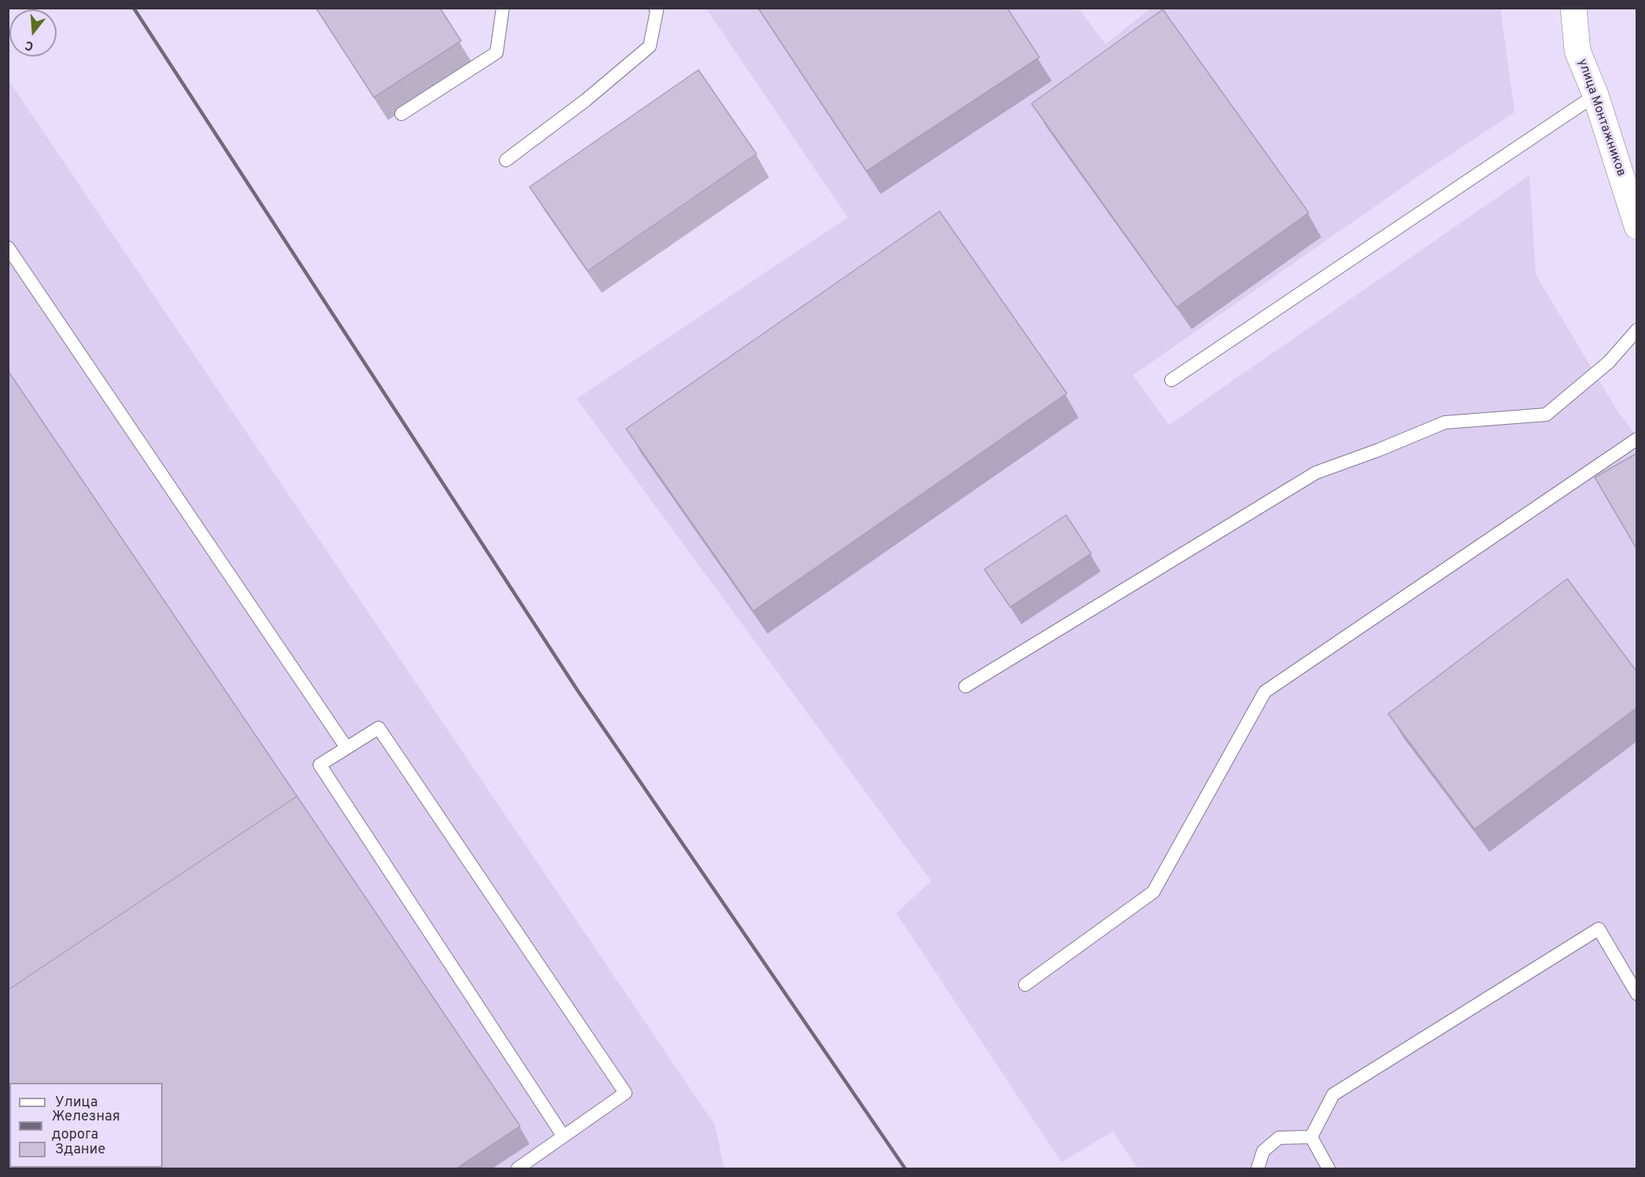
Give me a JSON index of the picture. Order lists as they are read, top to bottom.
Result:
{
  "streets": {
    "street": ["улица Монтажников"]
  },
  "legend": ["Улица", "Железная дорога", "Здание"],
  "north": "bottom"
}
